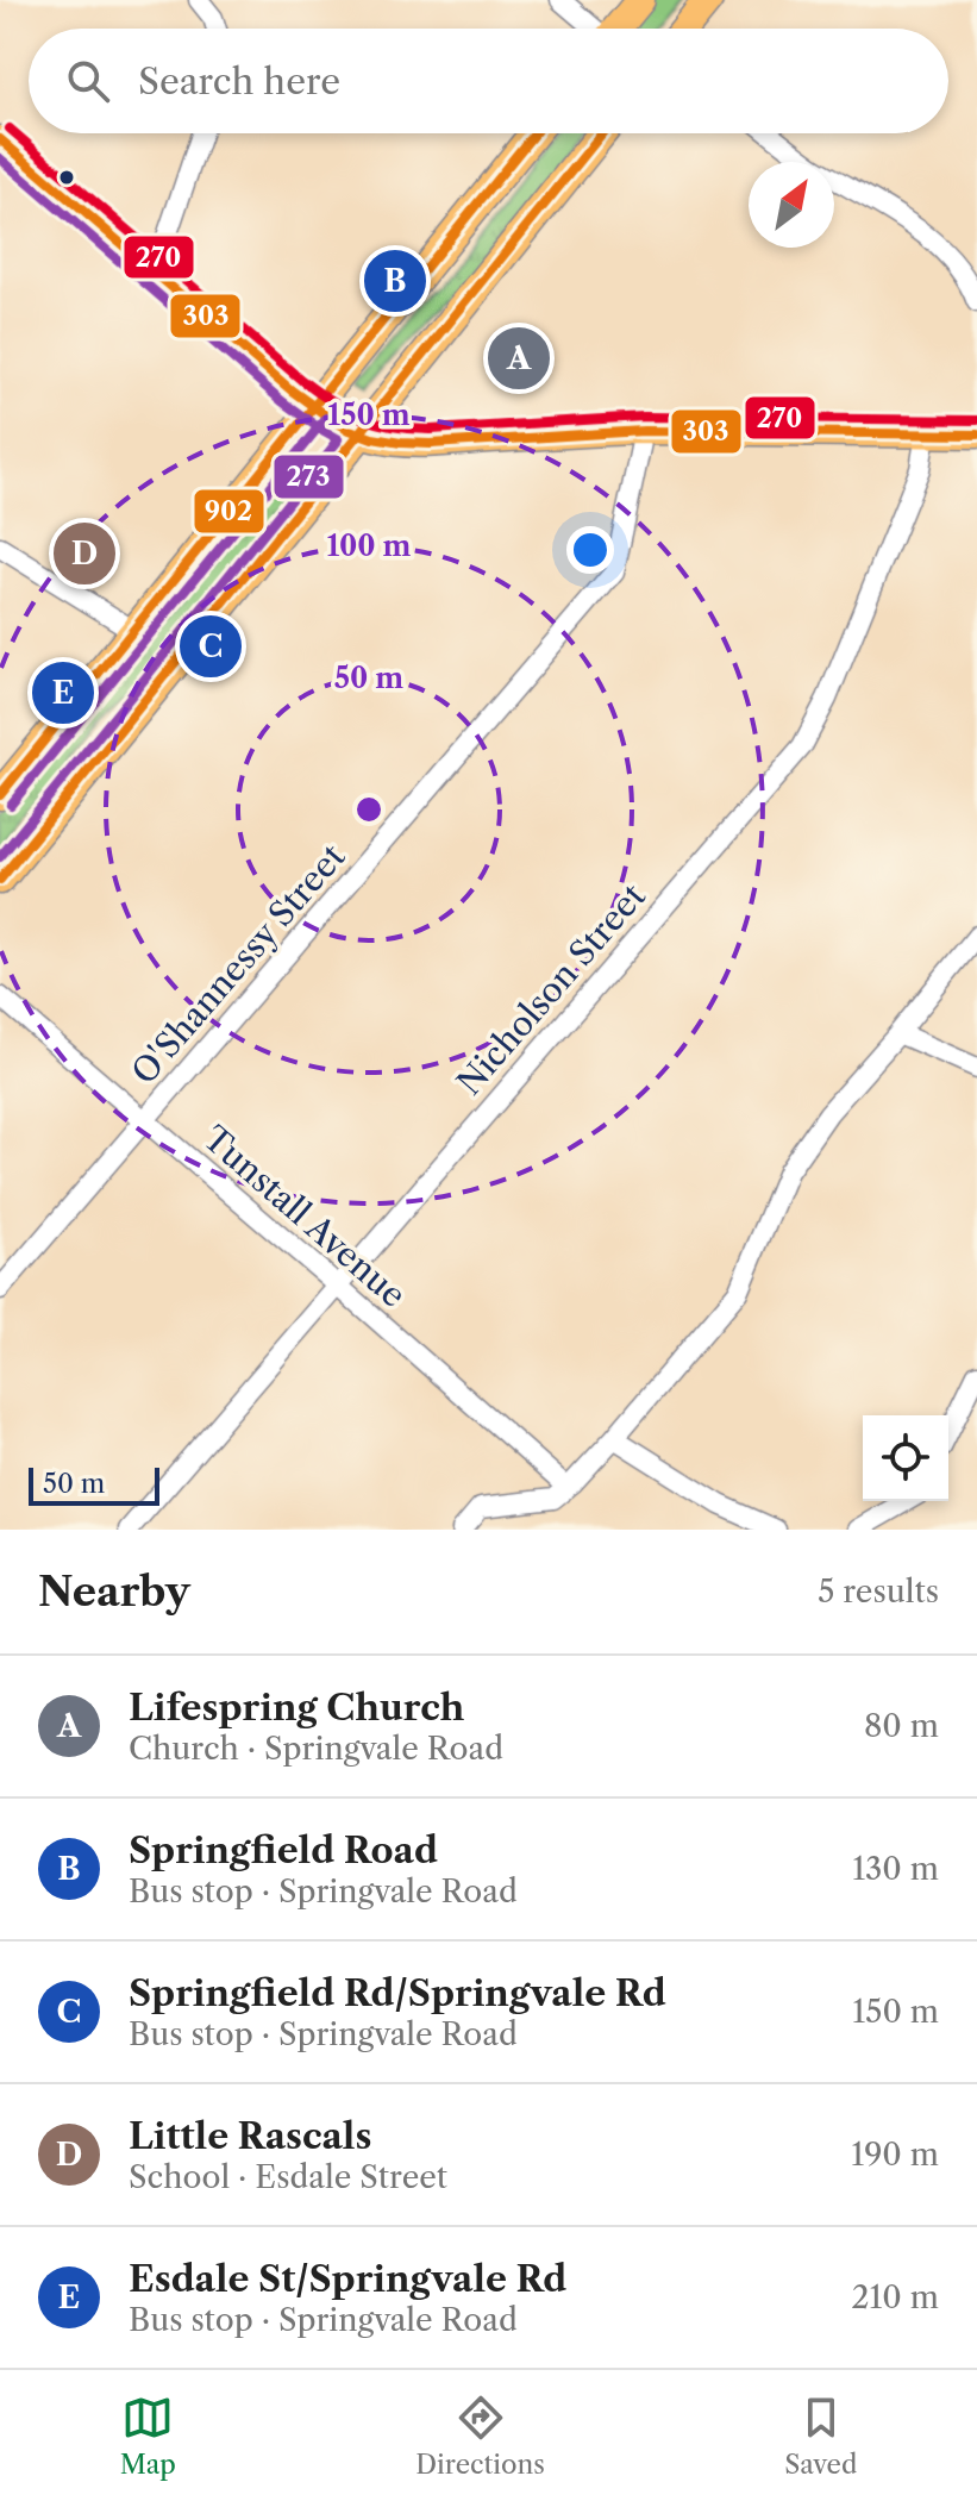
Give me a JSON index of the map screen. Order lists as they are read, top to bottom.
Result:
{
  "streets": {
    "street": ["O'Shannessy Street", "Nicholson Street", "Tunstall Avenue"]
  },
  "crossings": [
    ["O'Shannessy Street", "Tunstall Avenue"],
    ["Nicholson Street", "Tunstall Avenue"]
  ],
  "lines": [
    "transit line 270",
    "transit line 902",
    "transit line 303",
    "transit line 273"
  ],
  "scale_bar": "50 m",
  "north": "top right",
  "page": {
    "search": "Search here",
    "pins": [
      "B",
      "A",
      "D",
      "C",
      "E"
    ],
    "scale": "50 m",
    "heading": ["Nearby", "5 results"],
    "list": [
      {
        "mark": "A",
        "name": "Lifespring Church",
        "note": "Church · Springvale Road",
        "value": "80 m"
      },
      {
        "mark": "B",
        "name": "Springfield Road",
        "note": "Bus stop · Springvale Road",
        "value": "130 m"
      },
      {
        "mark": "C",
        "name": "Springfield Rd/Springvale Rd",
        "note": "Bus stop · Springvale Road",
        "value": "150 m"
      },
      {
        "mark": "D",
        "name": "Little Rascals",
        "note": "School · Esdale Street",
        "value": "190 m"
      },
      {
        "mark": "E",
        "name": "Esdale St/Springvale Rd",
        "note": "Bus stop · Springvale Road",
        "value": "210 m"
      }
    ],
    "nav": ["Map", "Directions", "Saved"]
  },
  "rings": ["150 m", "100 m", "50 m"]
}
